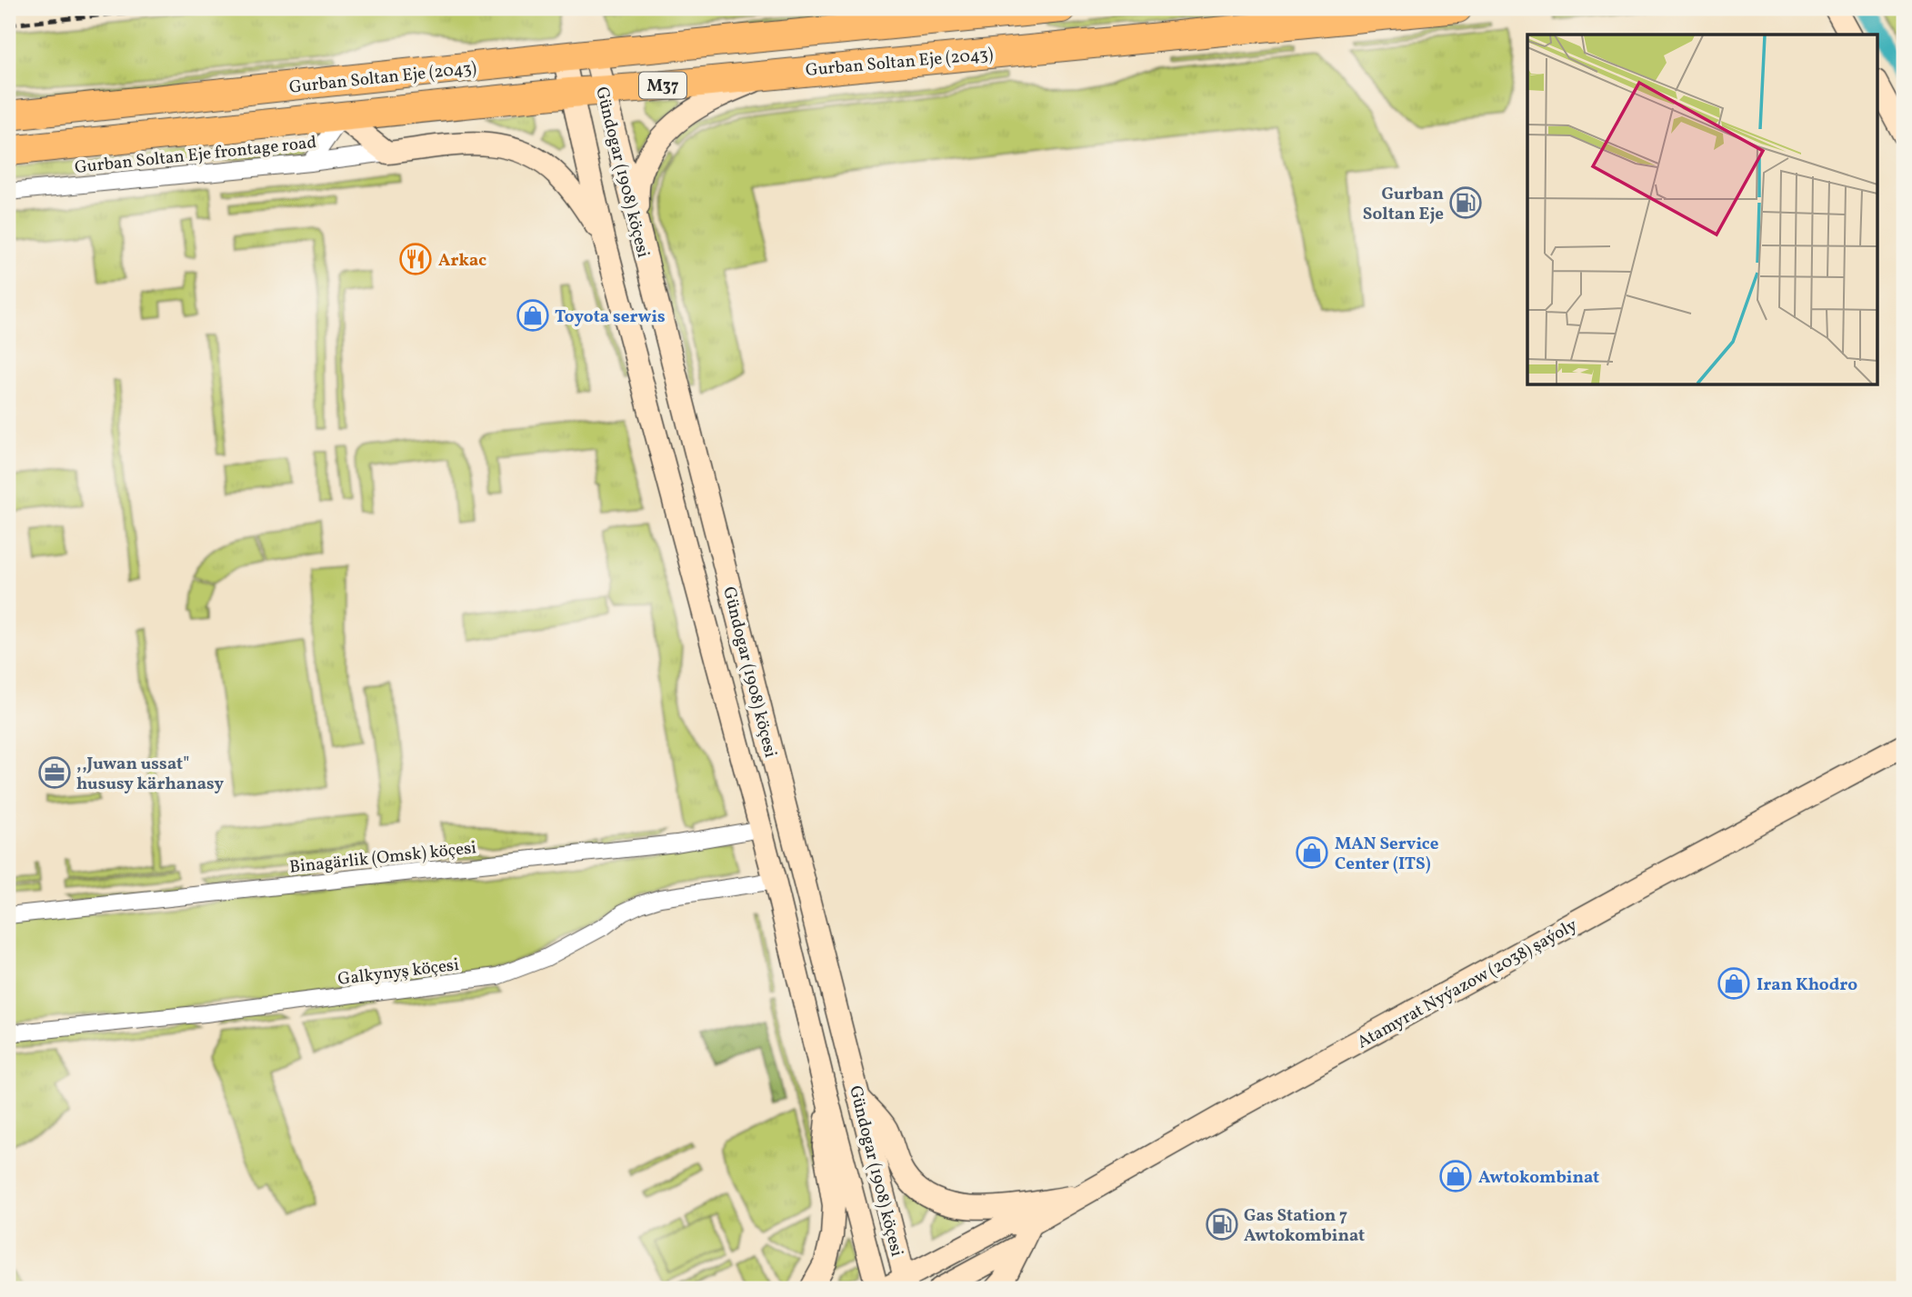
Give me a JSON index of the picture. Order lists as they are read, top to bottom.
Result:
{
  "streets": {
    "highway": ["Gurban Soltan Eje (2043)", "M37"],
    "main road": ["Gündogar (1908) köçesi", "Atamyrat Nyýazow (2038) şaýoly"],
    "street": ["Gurban Soltan Eje frontage road", "Binagärlik (Omsk) köçesi", "Galkynyş köçesi"]
  },
  "crossings": [
    ["Gurban Soltan Eje (2043)", "Gurban Soltan Eje frontage road"],
    ["Gurban Soltan Eje (2043)", "Gündogar (1908) köçesi"],
    ["Gündogar (1908) köçesi", "Binagärlik (Omsk) köçesi"],
    ["Gündogar (1908) köçesi", "Galkynyş köçesi"],
    ["Gündogar (1908) köçesi", "Atamyrat Nyýazow (2038) şaýoly"]
  ],
  "places": {
    "fuel station": ["Gurban Soltan Eje", "Gas Station 7 Awtokombinat"],
    "restaurant": ["Arkac"],
    "shop": [
      "Toyota serwis",
      "MAN Service Center (ITS)",
      "Iran Khodro",
      "Awtokombinat"
    ],
    "office": [",,Juwan ussat\" hususy kärhanasy"]
  }
}
